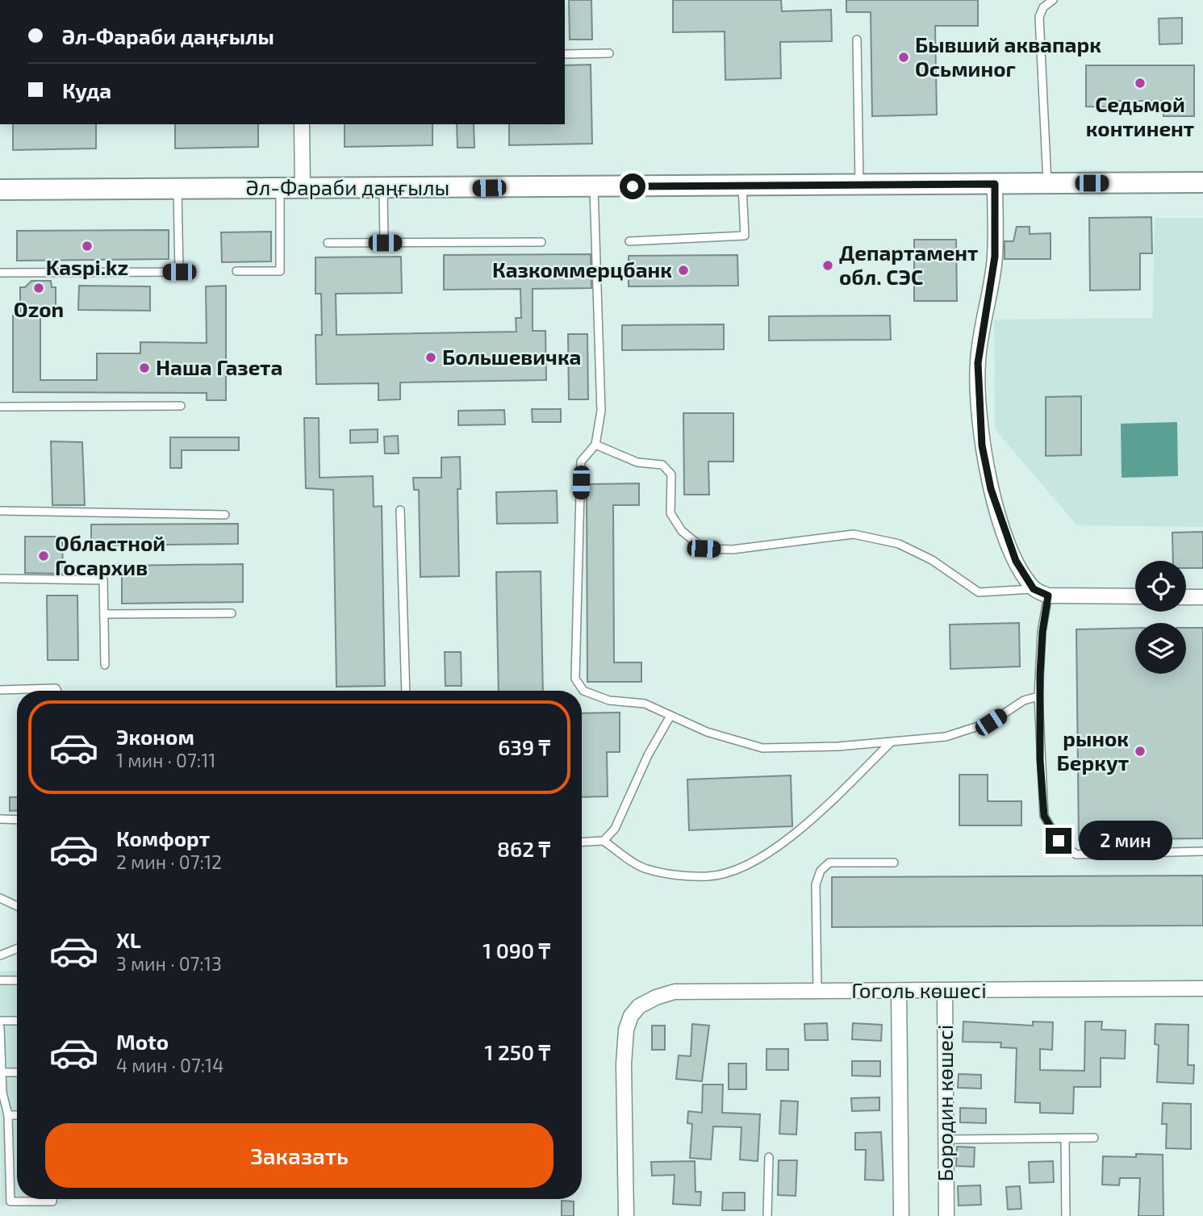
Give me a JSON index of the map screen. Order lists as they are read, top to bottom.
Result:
{
  "streets": {
    "main road": ["Әл-Фараби даңғылы"],
    "street": ["Гоголь көшесі", "Бородин көшесі"]
  },
  "crossings": [
    ["Гоголь көшесі", "Бородин көшесі"]
  ],
  "places": [
    "Бывший аквапарк Осьминог",
    "Седьмой континент",
    "Kaspi.kz",
    "Департамент обл. СЭС",
    "Казкоммерцбанк",
    "Ozon",
    "Большевичка",
    "Наша Газета",
    "Областной Госархив",
    "рынок Беркут"
  ],
  "page": {
    "banner": ["Әл-Фараби даңғылы", "Куда"],
    "list": [
      {
        "name": "Эконом",
        "note": "1 мин · 07:11",
        "value": "639 ₸"
      },
      {
        "name": "Комфорт",
        "note": "2 мин · 07:12",
        "value": "862 ₸"
      },
      {
        "name": "XL",
        "note": "3 мин · 07:13",
        "value": "1 090 ₸"
      },
      {
        "name": "Moto",
        "note": "4 мин · 07:14",
        "value": "1 250 ₸"
      }
    ],
    "bubble": "2 мин",
    "buttons": "Заказать"
  }
}
